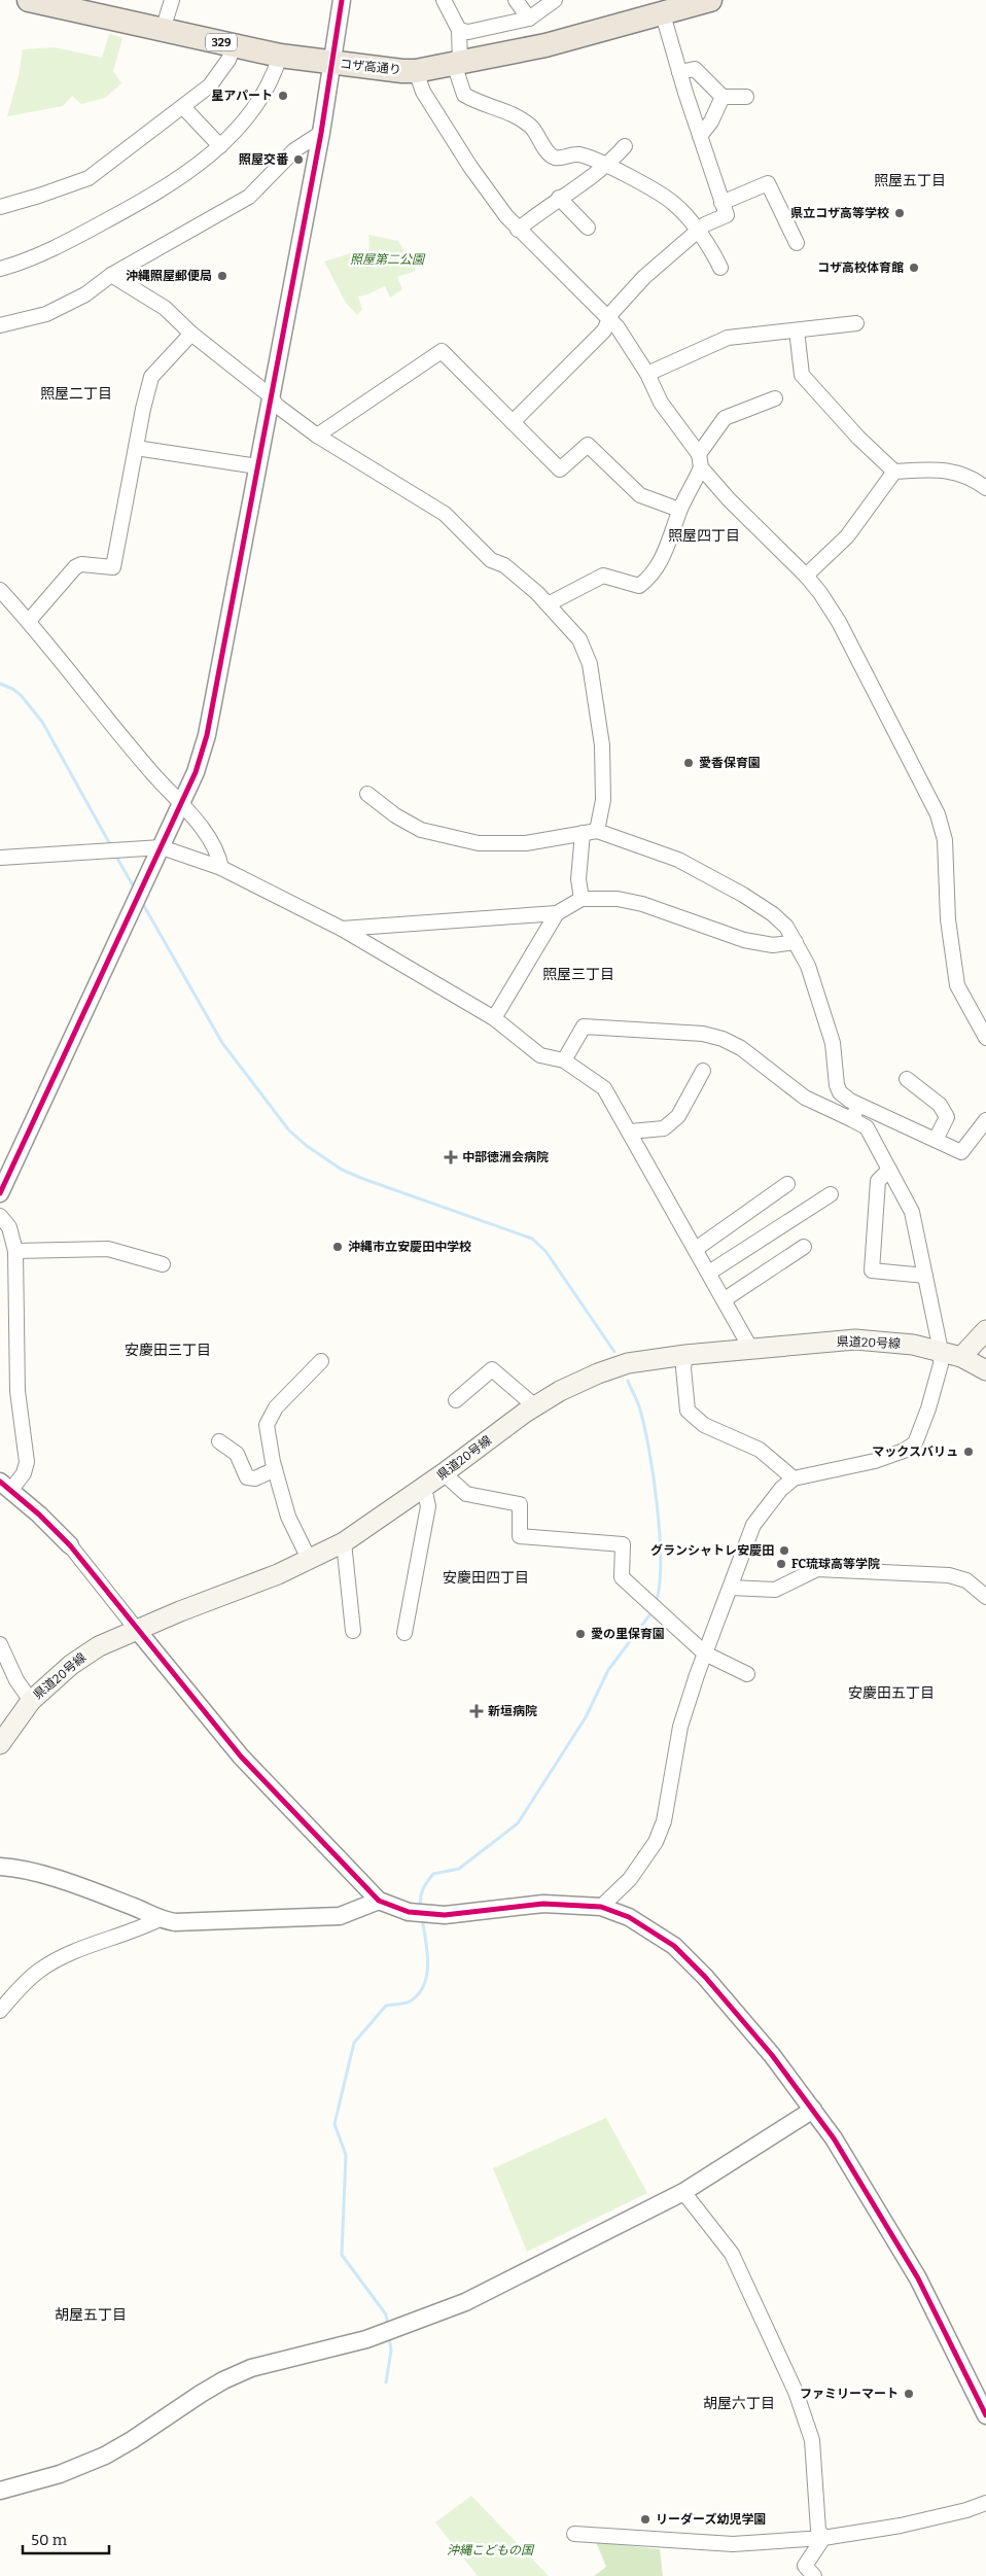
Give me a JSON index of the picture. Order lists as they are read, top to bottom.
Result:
{
  "streets": {
    "highway": ["329", "コザ高通り"],
    "main road": ["県道20号線"]
  },
  "districts": [
    "照屋五丁目",
    "照屋二丁目",
    "照屋四丁目",
    "照屋三丁目",
    "安慶田三丁目",
    "安慶田四丁目",
    "安慶田五丁目",
    "胡屋五丁目",
    "胡屋六丁目"
  ],
  "parks": ["照屋第二公園", "沖縄こどもの国"],
  "places": {
    "other": [
      "星アパート",
      "照屋交番",
      "県立コザ高等学校",
      "コザ高校体育館",
      "沖縄照屋郵便局",
      "愛香保育園",
      "沖縄市立安慶田中学校",
      "マックスバリュ",
      "グランシャトレ安慶田",
      "FC琉球高等学院",
      "愛の里保育園",
      "ファミリーマート",
      "リーダーズ幼児学園"
    ],
    "health": ["中部徳洲会病院", "新垣病院"]
  },
  "scale_bar": "50 m"
}
